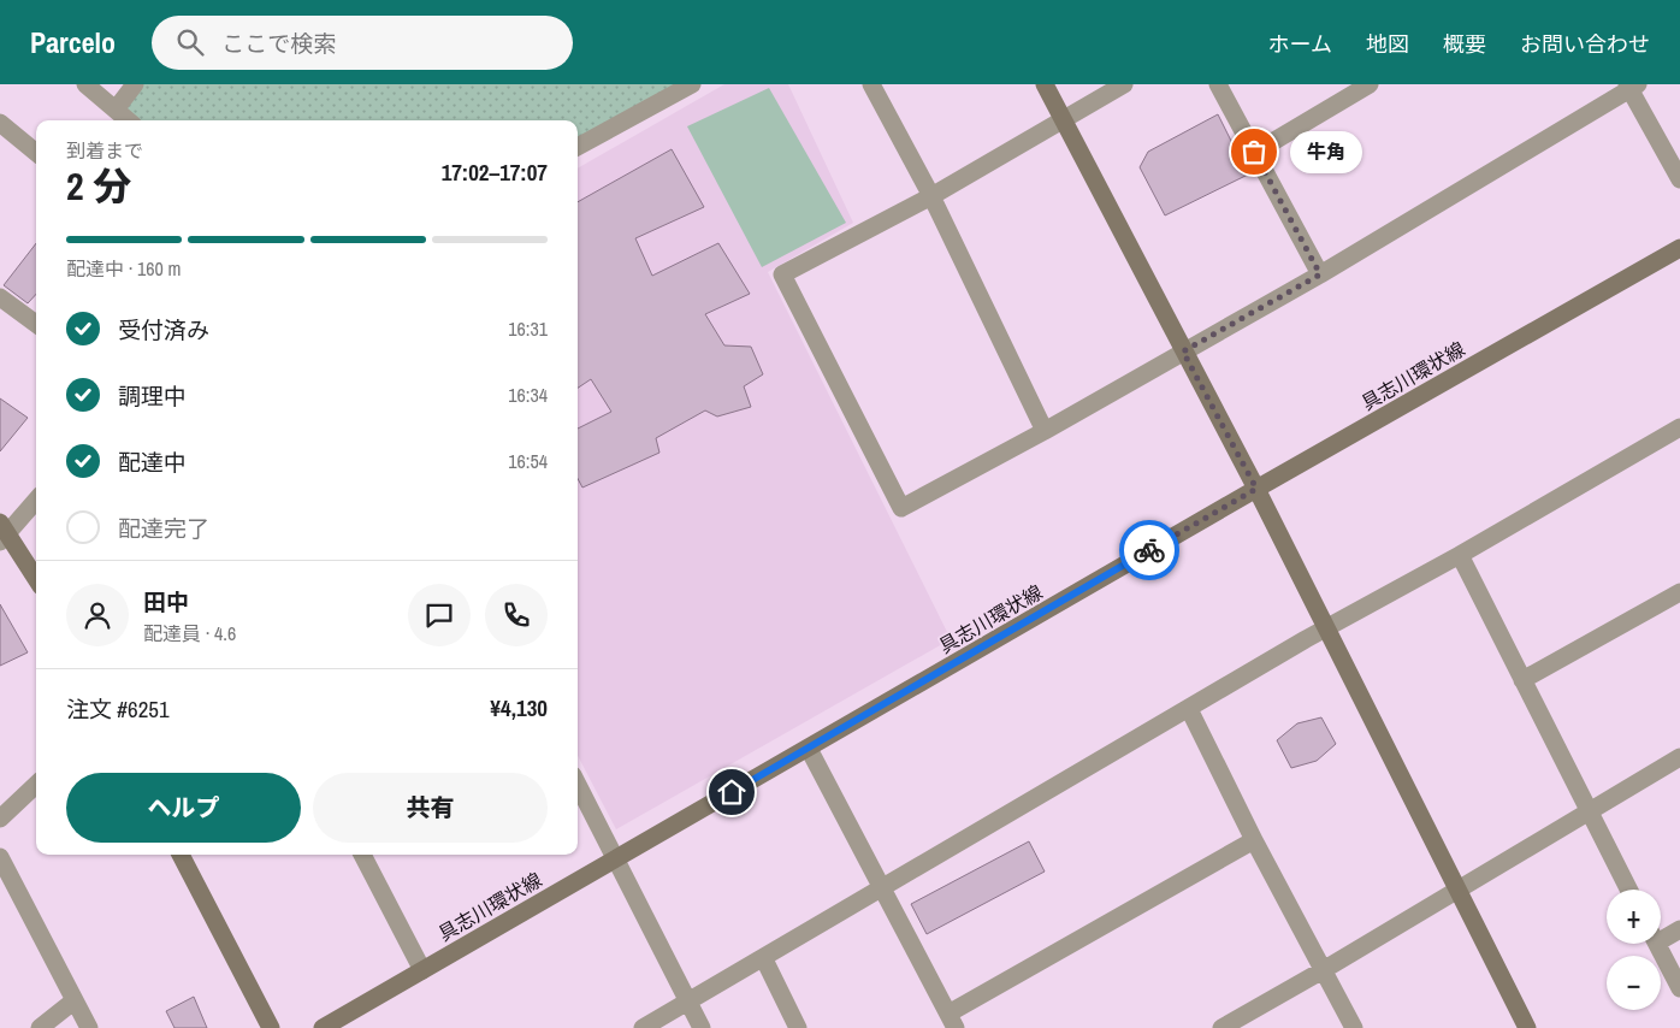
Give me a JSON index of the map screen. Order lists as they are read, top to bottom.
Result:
{
  "streets": {
    "main road": ["具志川環状線"]
  },
  "places": ["牛角"],
  "page": {
    "header": "Parcelo",
    "search": "ここで検索",
    "nav": [
      "ホーム",
      "地図",
      "概要",
      "お問い合わせ"
    ],
    "heading": ["2 分", "到着まで", "17:02–17:07"],
    "panel": [
      "田中",
      "配達員 · 4.6",
      "注文 #6251",
      "¥4,130"
    ],
    "bubble": "牛角",
    "bar": "配達中 · 160 m",
    "list": [
      ["受付済み", "16:31"],
      ["調理中", "16:34"],
      ["配達中", "16:54"],
      "配達完了"
    ],
    "buttons": ["ヘルプ", "共有"],
    "map_buttons": ["+", "−"]
  }
}
